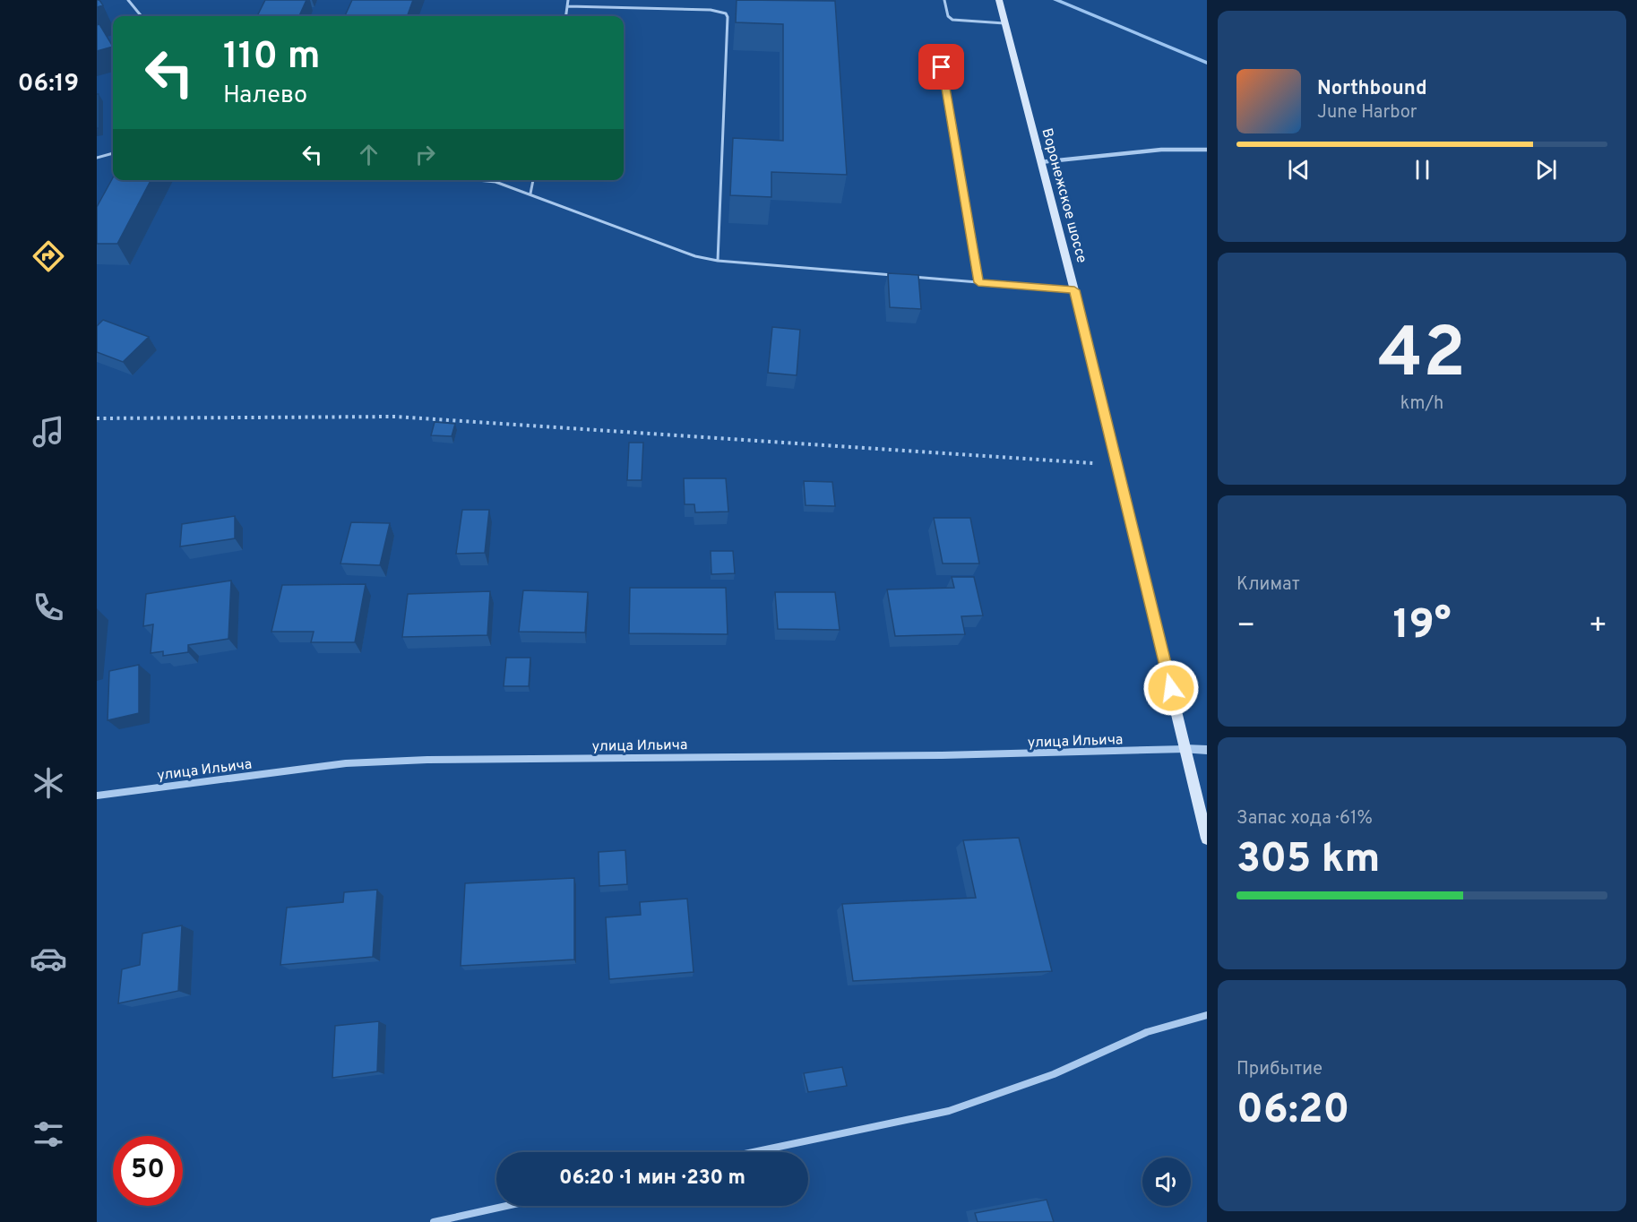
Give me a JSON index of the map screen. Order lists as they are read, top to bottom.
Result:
{
  "streets": {
    "main road": ["Воронежское шоссе"],
    "street": ["улица Ильича"]
  },
  "crossings": [
    ["Воронежское шоссе", "улица Ильича"]
  ],
  "page": {
    "tabs": "06:19",
    "turn": ["110 m", "Налево"],
    "song": ["Northbound", "June Harbor"],
    "tile": [
      ["42", "km/h"],
      "Климат",
      ["Запас хода · 61%", "305 km"],
      ["Прибытие", "06:20"]
    ],
    "heat": ["−", "19°", "+"],
    "limit": "50",
    "trip": "06:20 · 1 мин · 230 m"
  }
}
